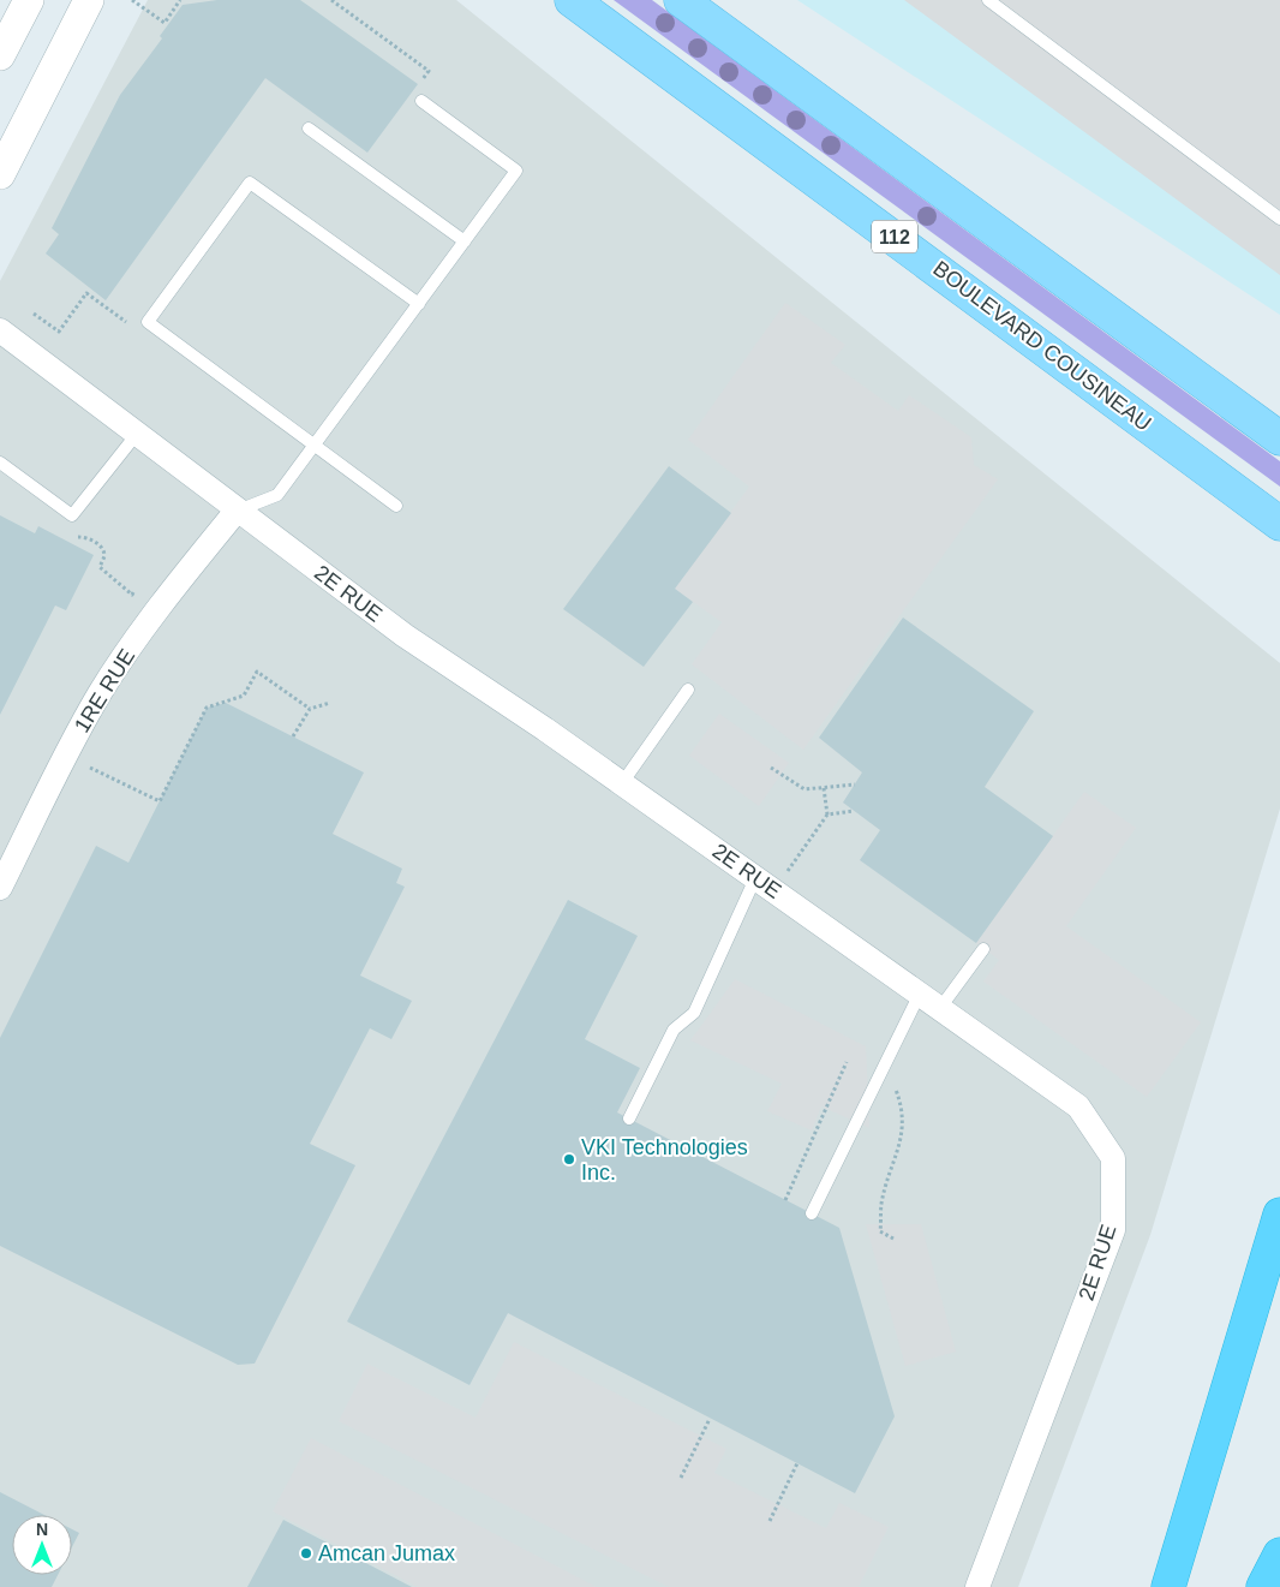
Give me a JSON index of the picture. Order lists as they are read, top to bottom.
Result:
{
  "streets": {
    "main road": ["112", "BOULEVARD COUSINEAU"],
    "street": ["2E RUE", "1RE RUE"]
  },
  "crossings": [
    ["2E RUE", "1RE RUE"]
  ],
  "places": ["VKI Technologies Inc.", "Amcan Jumax"],
  "north": "top"
}
